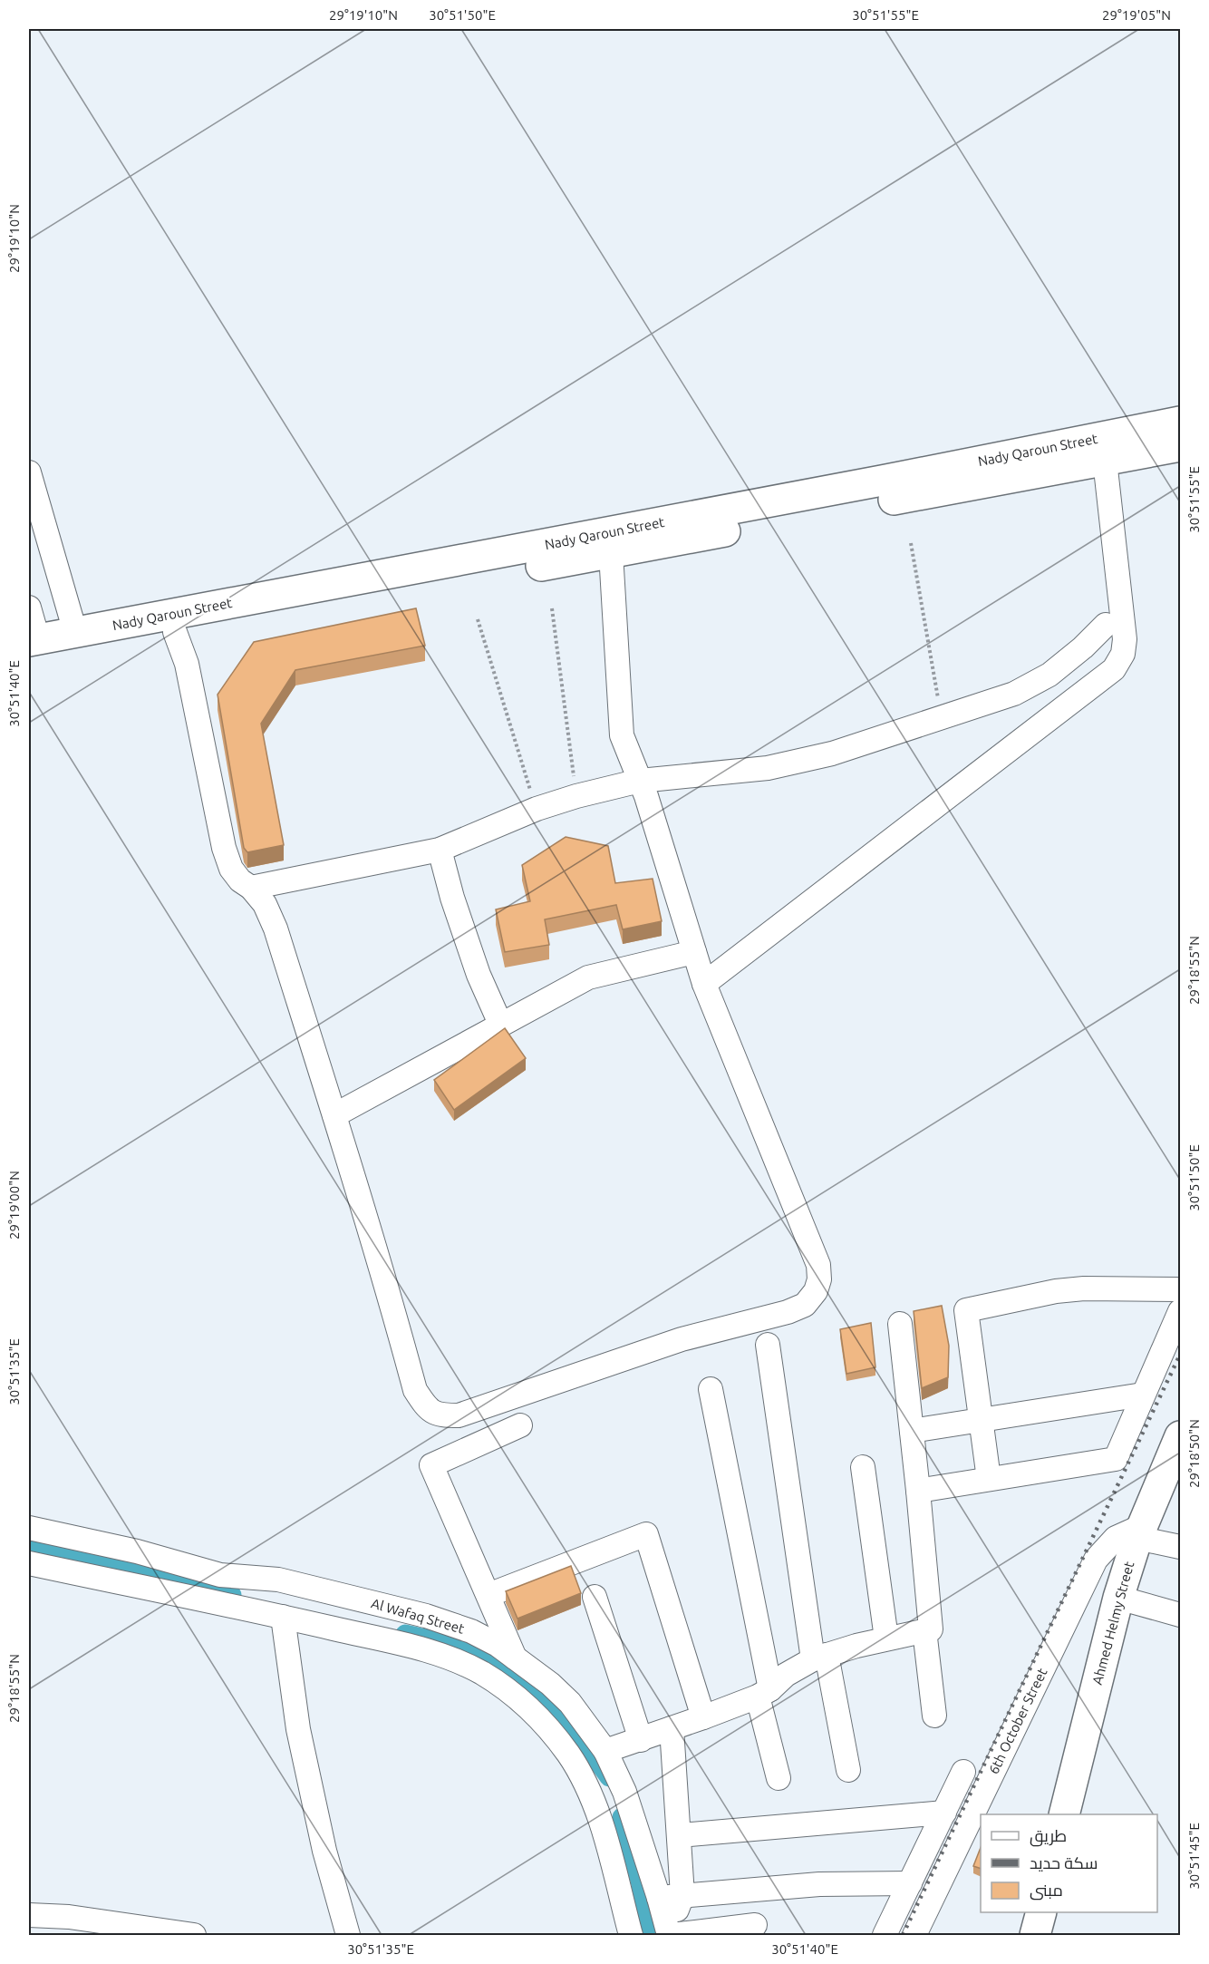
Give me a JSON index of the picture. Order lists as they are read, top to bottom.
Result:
{
  "streets": {
    "main road": ["Nady Qaroun Street", "Ahmed Helmy Street"],
    "street": ["Al Wafaq Street", "6th October Street"]
  },
  "crossings": [
    ["Ahmed Helmy Street", "6th October Street"]
  ],
  "legend": ["طريق", "سكة حديد", "مبنى"],
  "coordinates": [
    "29°19'10\"N",
    "30°51'50\"E",
    "30°51'55\"E",
    "29°19'05\"N",
    "30°51'40\"E",
    "29°18'55\"N",
    "29°19'00\"N",
    "30°51'35\"E",
    "29°18'50\"N",
    "30°51'45\"E"
  ]
}
